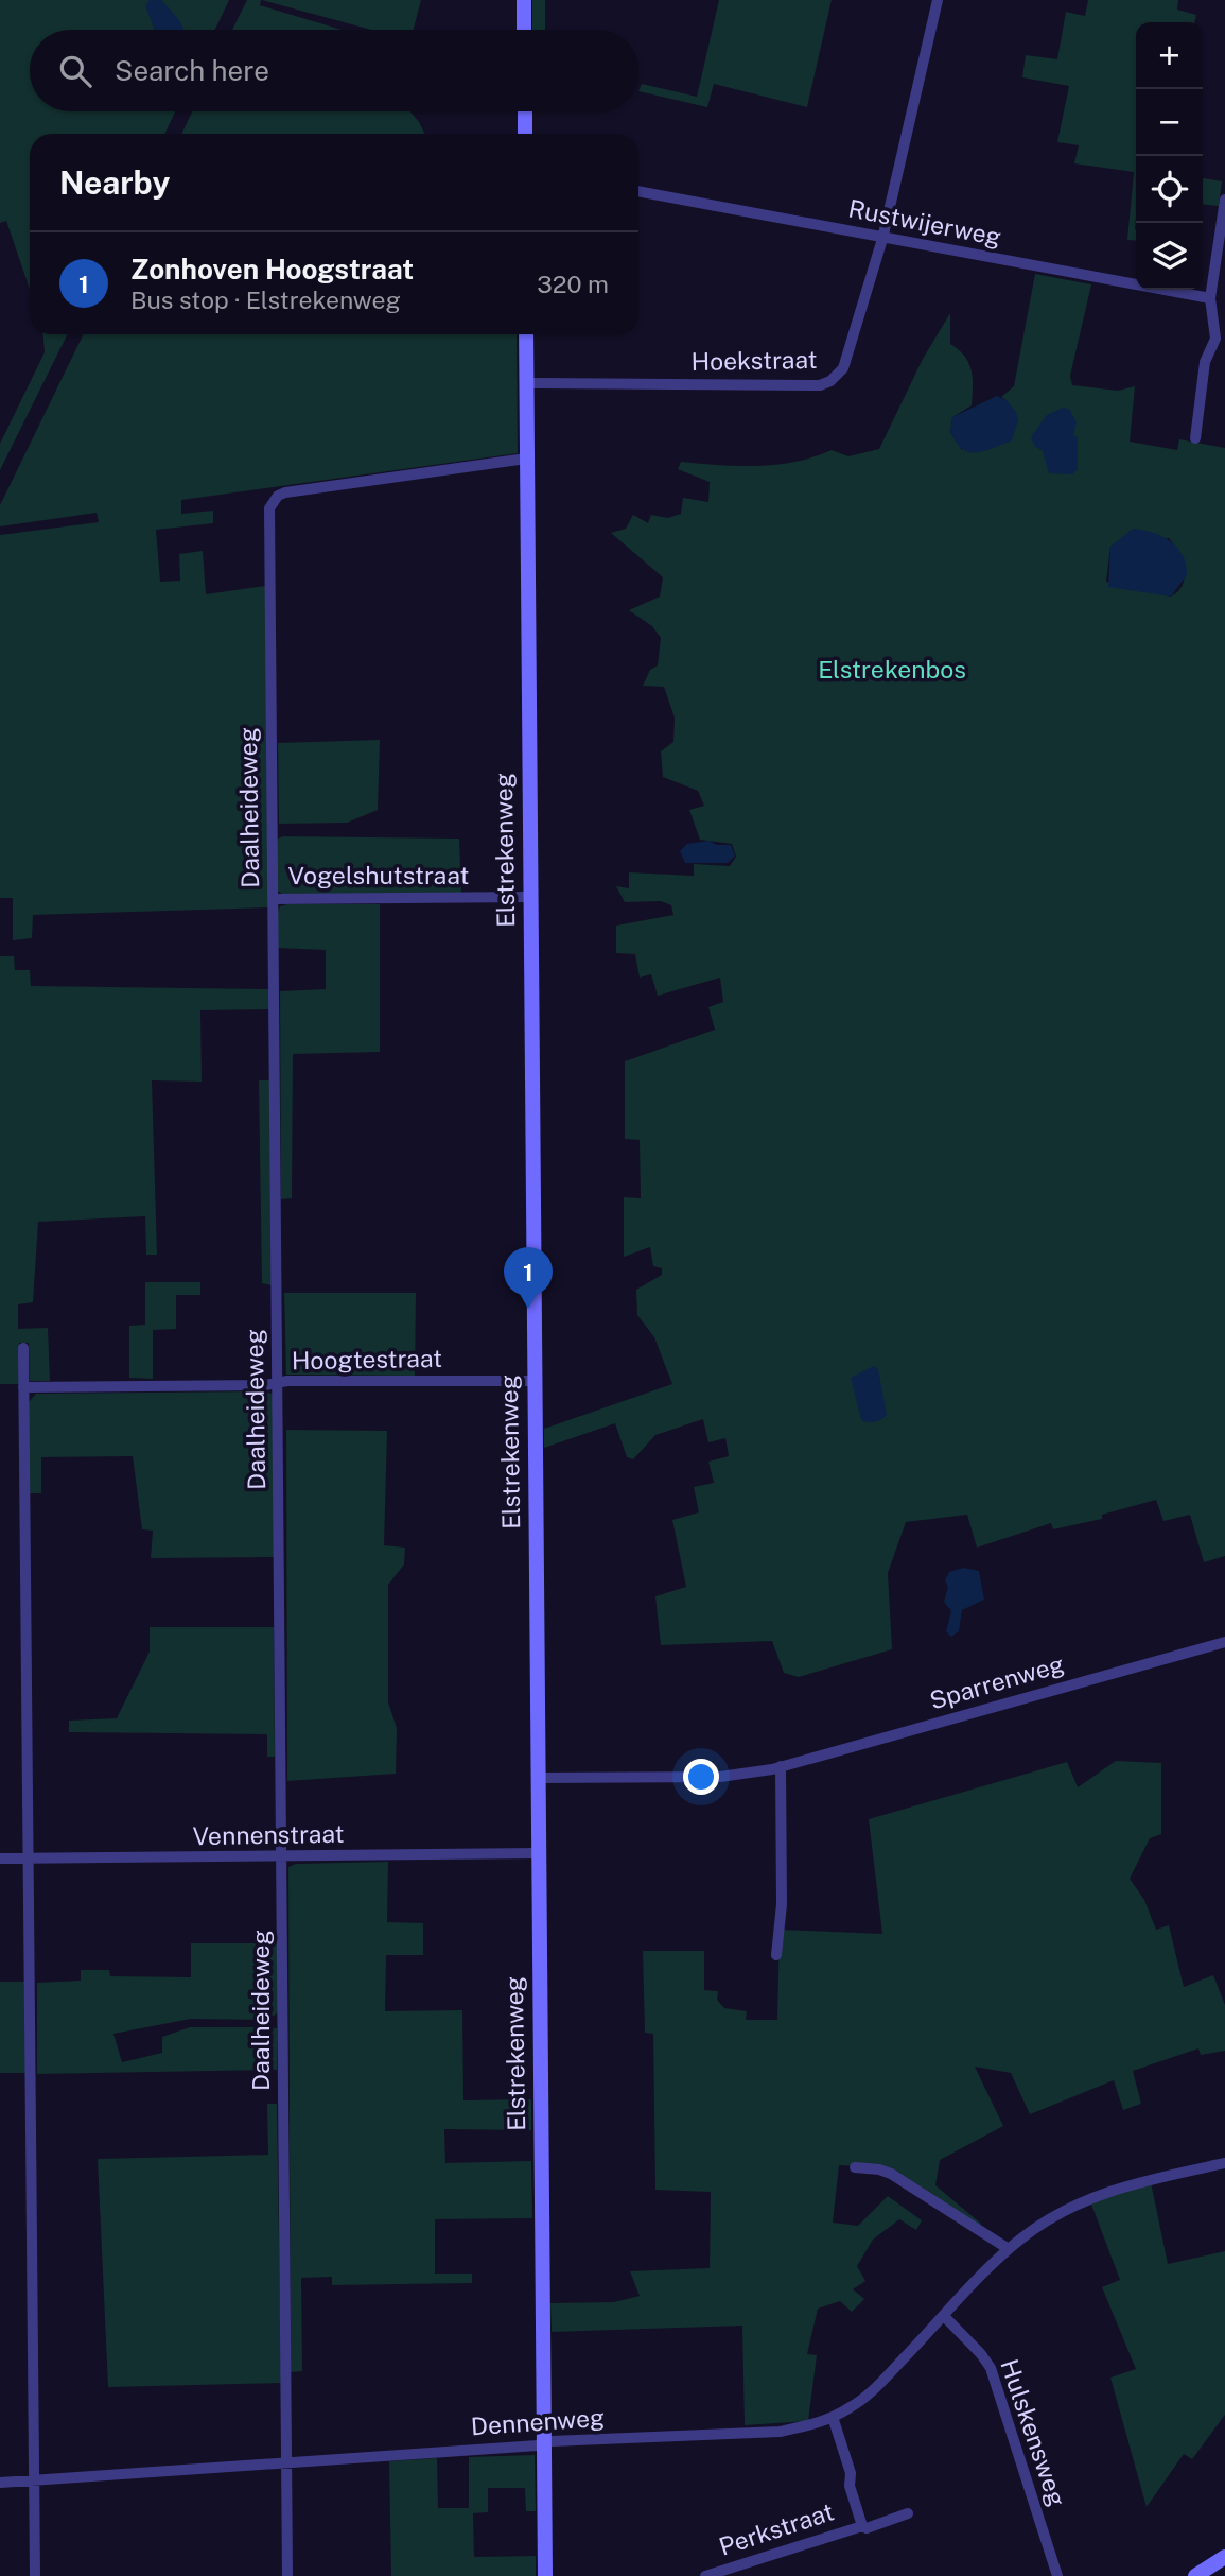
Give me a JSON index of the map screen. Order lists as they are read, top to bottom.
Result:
{
  "streets": {
    "street": [
      "Rustwijerweg",
      "Hoekstraat",
      "Daalheideweg",
      "Elstrekenweg",
      "Vogelshutstraat",
      "Hoogtestraat",
      "Sparrenweg",
      "Vennenstraat",
      "Dennenweg",
      "Hulskensweg",
      "Perkstraat"
    ]
  },
  "crossings": [
    ["Rustwijerweg", "Hoekstraat"],
    ["Hoekstraat", "Elstrekenweg"],
    ["Daalheideweg", "Elstrekenweg"],
    ["Daalheideweg", "Vogelshutstraat"],
    ["Daalheideweg", "Hoogtestraat"],
    ["Daalheideweg", "Vennenstraat"],
    ["Daalheideweg", "Dennenweg"],
    ["Elstrekenweg", "Vogelshutstraat"],
    ["Elstrekenweg", "Hoogtestraat"],
    ["Elstrekenweg", "Sparrenweg"],
    ["Elstrekenweg", "Vennenstraat"],
    ["Elstrekenweg", "Dennenweg"],
    ["Dennenweg", "Hulskensweg"],
    ["Dennenweg", "Perkstraat"]
  ],
  "parks": ["Elstrekenbos"],
  "page": {
    "map_buttons": ["+", "−"],
    "search": "Search here",
    "heading": "Nearby",
    "list": [
      {
        "mark": "1",
        "name": "Zonhoven Hoogstraat",
        "note": "Bus stop · Elstrekenweg",
        "value": "320 m"
      }
    ],
    "pins": "1"
  }
}
